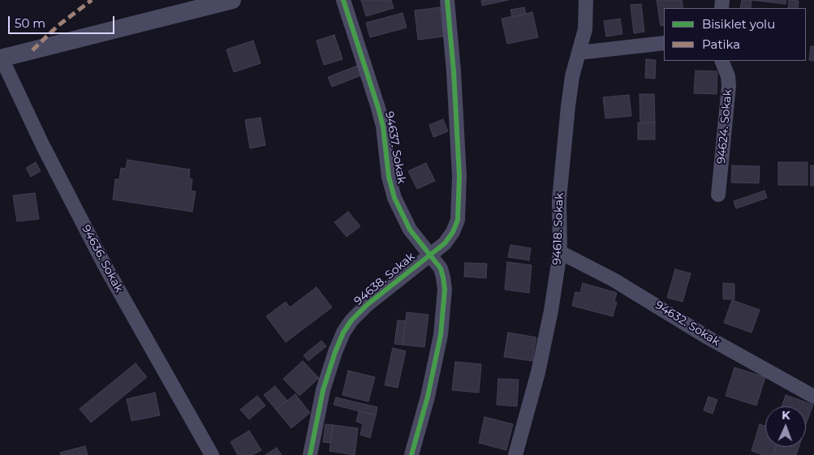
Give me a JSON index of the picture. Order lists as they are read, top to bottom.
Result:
{
  "streets": {
    "street": [
      "94624. Sokak",
      "94637. Sokak",
      "94618. Sokak",
      "94636. Sokak",
      "94638. Sokak",
      "94632. Sokak"
    ]
  },
  "crossings": [
    ["94637. Sokak", "94638. Sokak"],
    ["94618. Sokak", "94632. Sokak"]
  ],
  "legend": ["Bisiklet yolu", "Patika"],
  "scale_bar": "50 m",
  "north": "top"
}
